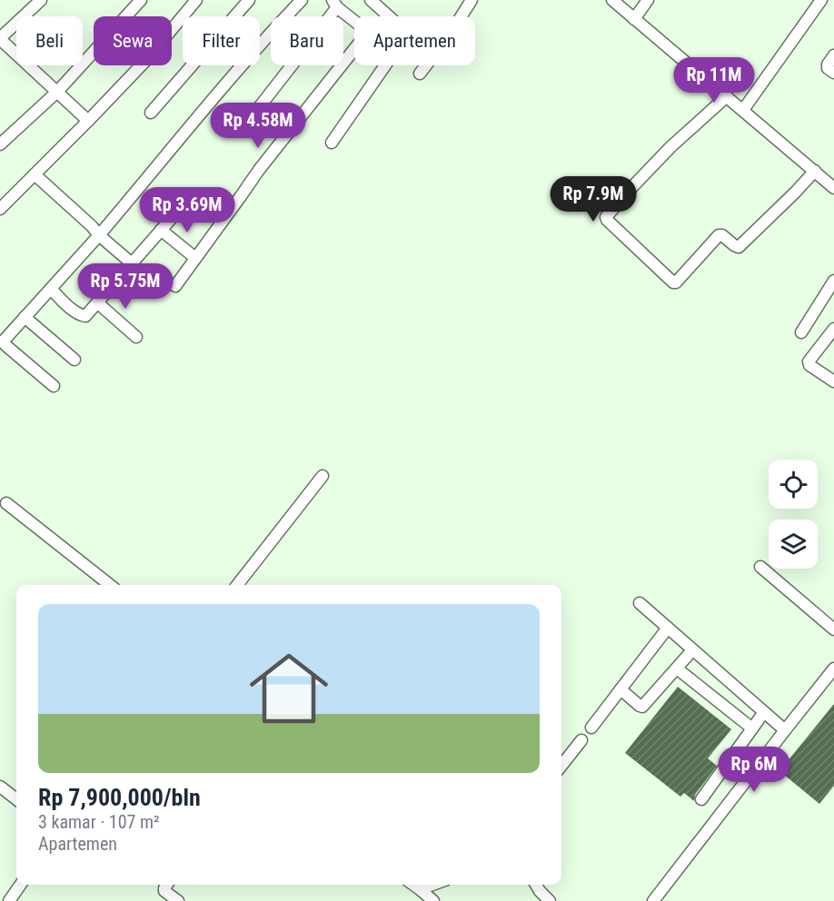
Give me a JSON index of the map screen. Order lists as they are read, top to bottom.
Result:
{
  "page": {
    "chip": [
      "Beli",
      "Sewa",
      "Filter",
      "Baru",
      "Apartemen"
    ],
    "price": [
      "Rp 11M",
      "Rp 4.58M",
      "Rp 7.9M",
      "Rp 3.69M",
      "Rp 5.75M",
      "Rp 6M"
    ],
    "list": [
      {
        "name": "Rp 7,900,000/bln",
        "note": "3 kamar · 107 m² · Apartemen"
      }
    ]
  }
}
